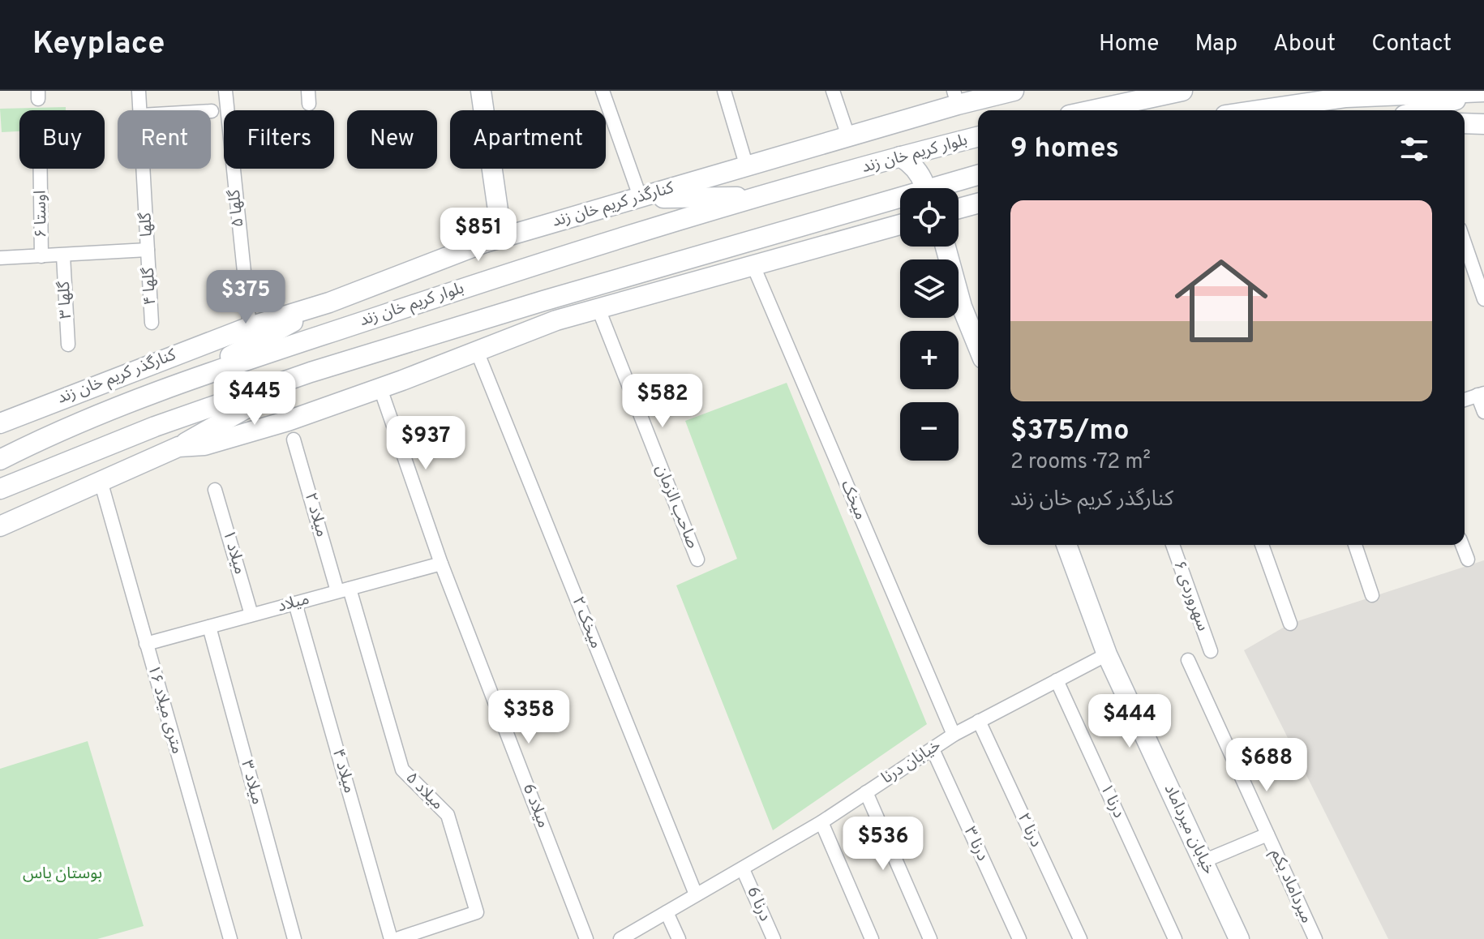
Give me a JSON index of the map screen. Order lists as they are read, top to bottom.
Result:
{
  "streets": {
    "main road": ["بلوار کریم خان زند", "کنارگذر کریم خان زند", "خیابان میرداماد"],
    "street": [
      "گلها ۵",
      "اوستا ۶",
      "گلها",
      "گلها ۴",
      "گلها ۳",
      "میخک",
      "صاحب الزمان",
      "میلاد ۲",
      "میلاد ۱",
      "سهروردی ۶",
      "میلاد",
      "میخک ۲",
      "۱۶ متری میلاد",
      "خیابان درنا",
      "میلاد ۴",
      "میلاد ۳",
      "میلاد ۵",
      "درنا ۱",
      "میلاد 6",
      "درنا ۲",
      "درنا ۳",
      "میرداماد یکم",
      "درنا 6"
    ]
  },
  "crossings": [
    ["کنارگذر کریم خان زند", "گلها ۵"],
    ["اوستا ۶", "گلها"],
    ["گلها", "گلها ۴"],
    ["گلها", "گلها ۳"],
    ["میخک", "خیابان درنا"],
    ["میلاد ۲", "میلاد"],
    ["میلاد ۲", "میلاد ۵"],
    ["میلاد ۱", "میلاد"],
    ["میلاد", "۱۶ متری میلاد"],
    ["میلاد", "میلاد ۴"],
    ["میلاد", "میلاد ۳"],
    ["میلاد", "میلاد ۵"],
    ["میلاد", "میلاد 6"],
    ["میخک ۲", "خیابان درنا"],
    ["خیابان درنا", "درنا ۱"],
    ["خیابان درنا", "خیابان میرداماد"],
    ["خیابان درنا", "درنا ۲"],
    ["خیابان درنا", "درنا ۳"],
    ["خیابان درنا", "درنا 6"],
    ["خیابان میرداماد", "میرداماد یکم"]
  ],
  "parks": ["بوستان یاس"],
  "page": {
    "header": "Keyplace",
    "nav": [
      "Home",
      "Map",
      "About",
      "Contact"
    ],
    "chip": [
      "Buy",
      "Rent",
      "Filters",
      "New",
      "Apartment"
    ],
    "heading": "9 homes",
    "map_buttons": ["+", "−"],
    "list": [
      {
        "name": "$375/mo",
        "note": "2 rooms · 72 m² · کنارگذر کریم خان زند"
      }
    ],
    "price": [
      "$851",
      "$375",
      "$445",
      "$582",
      "$937",
      "$358",
      "$444",
      "$688",
      "$536"
    ]
  }
}
